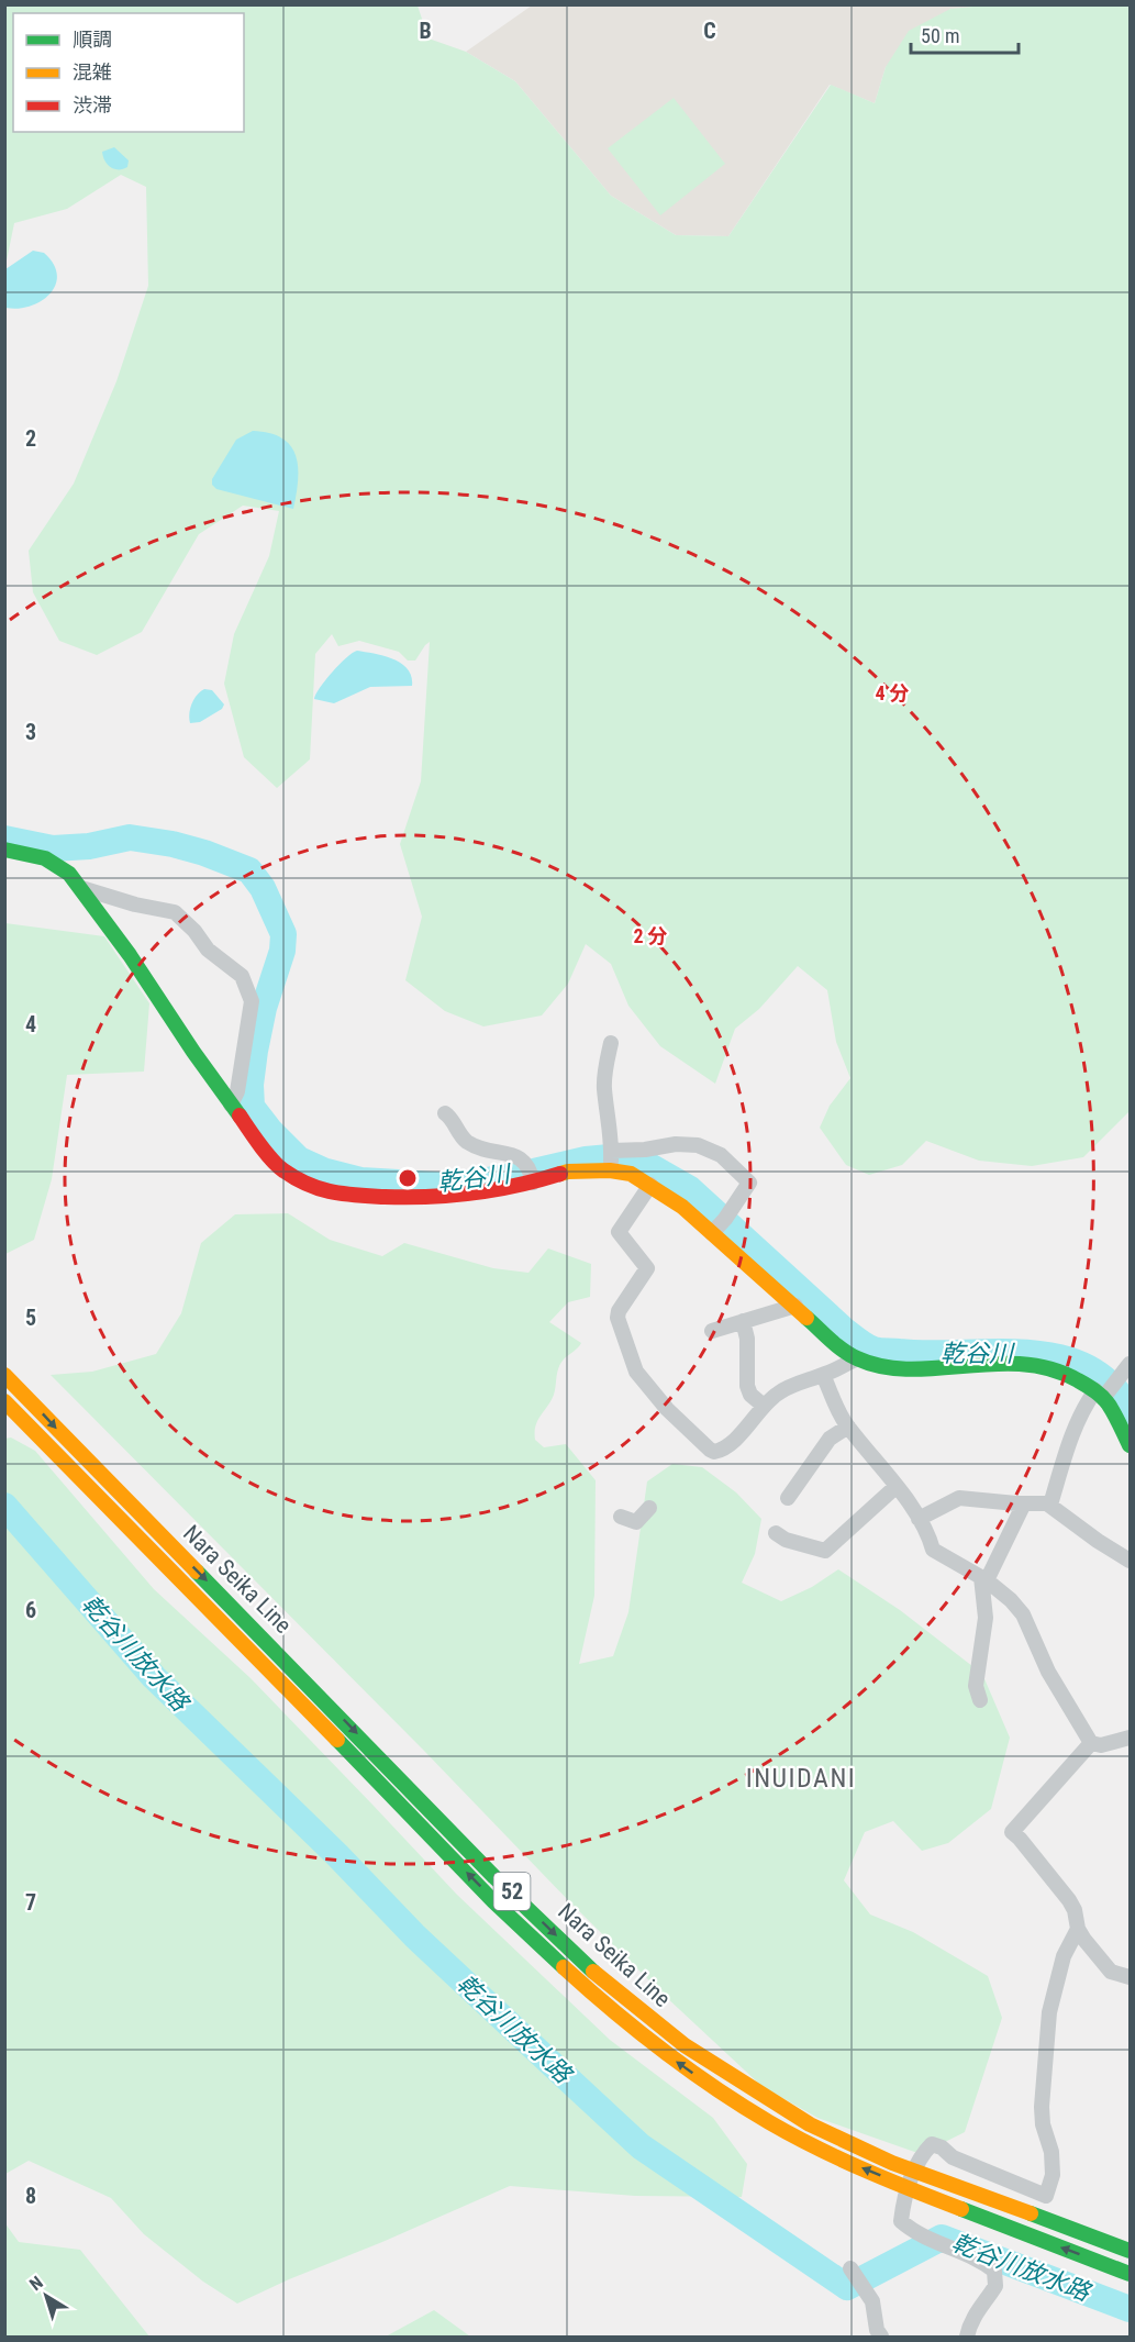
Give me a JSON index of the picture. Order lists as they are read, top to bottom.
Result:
{
  "streets": {
    "main road": ["Nara Seika Line", "52"]
  },
  "districts": ["INUIDANI"],
  "water": ["乾谷川", "乾谷川放水路"],
  "legend": ["順調", "混雑", "渋滞"],
  "scale_bar": "50 m",
  "north": "top left",
  "grid": {
    "columns": ["B", "C"],
    "rows": [
      "2",
      "3",
      "4",
      "5",
      "6",
      "7",
      "8"
    ]
  },
  "rings": ["4 分", "2 分"]
}
